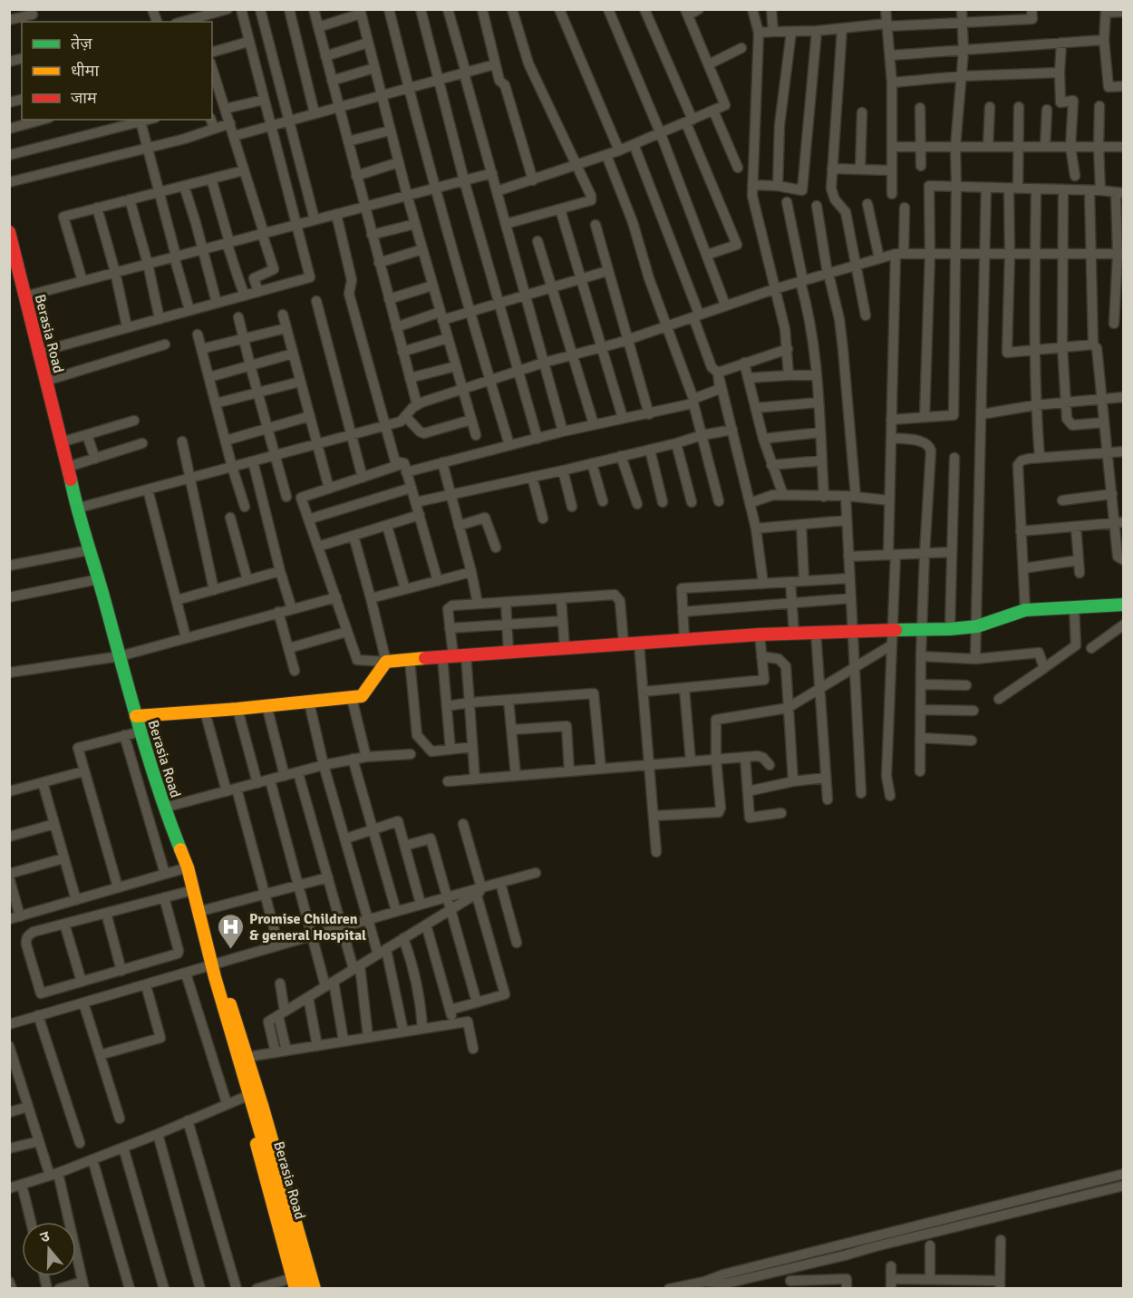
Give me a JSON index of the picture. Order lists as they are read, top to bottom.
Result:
{
  "streets": {
    "street": ["Berasia Road"]
  },
  "places": {
    "hospital": ["Promise Children & general Hospital"]
  },
  "legend": ["तेज़", "धीमा", "जाम"],
  "north": "top"
}
